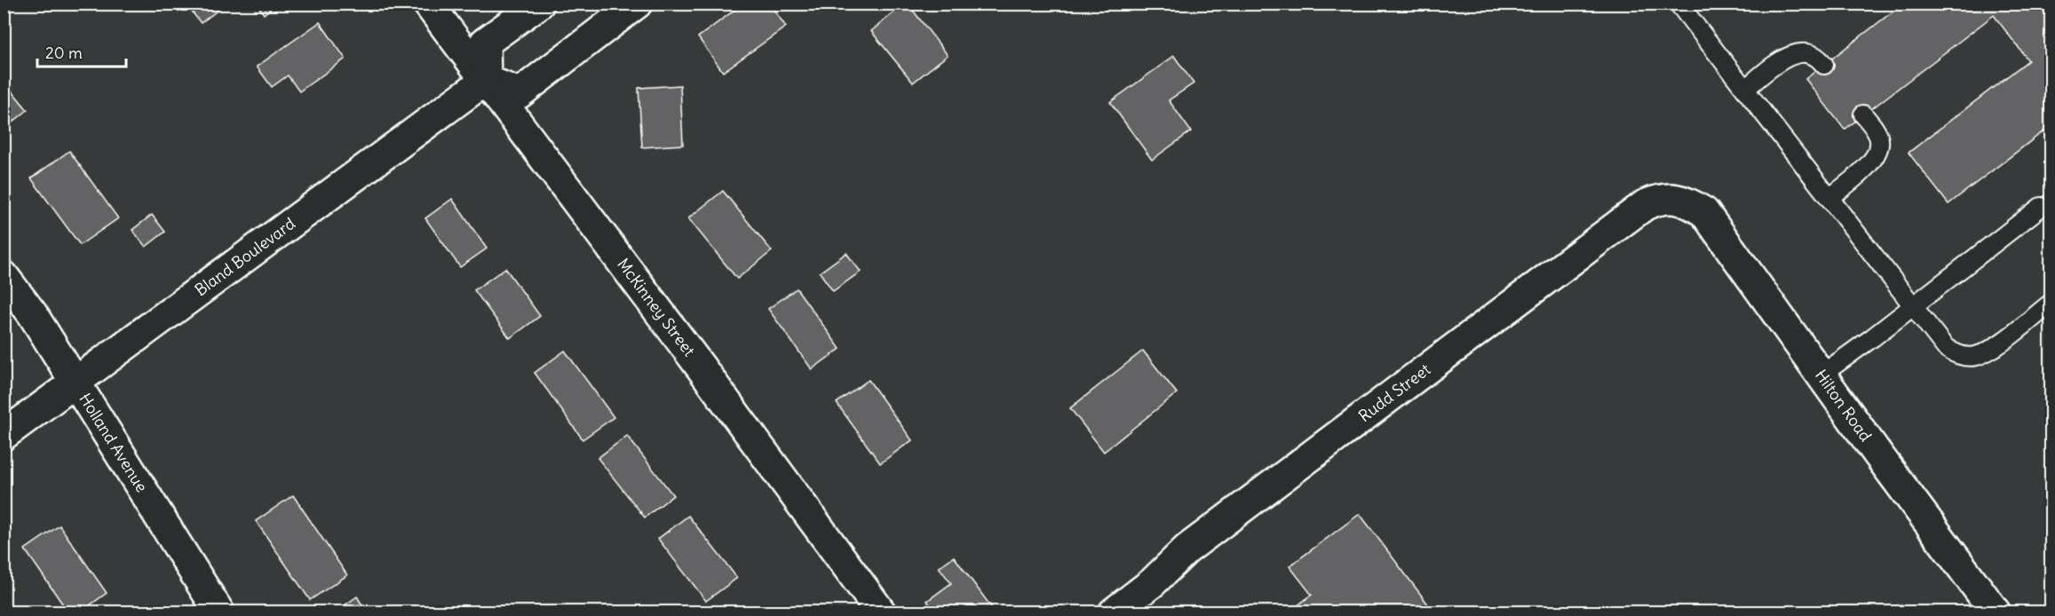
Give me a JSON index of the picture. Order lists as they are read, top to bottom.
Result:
{
  "streets": {
    "street": [
      "Bland Boulevard",
      "McKinney Street",
      "Rudd Street",
      "Hilton Road",
      "Holland Avenue"
    ]
  },
  "crossings": [
    ["Bland Boulevard", "McKinney Street"],
    ["Bland Boulevard", "Holland Avenue"],
    ["Rudd Street", "Hilton Road"]
  ],
  "scale_bar": "20 m"
}
